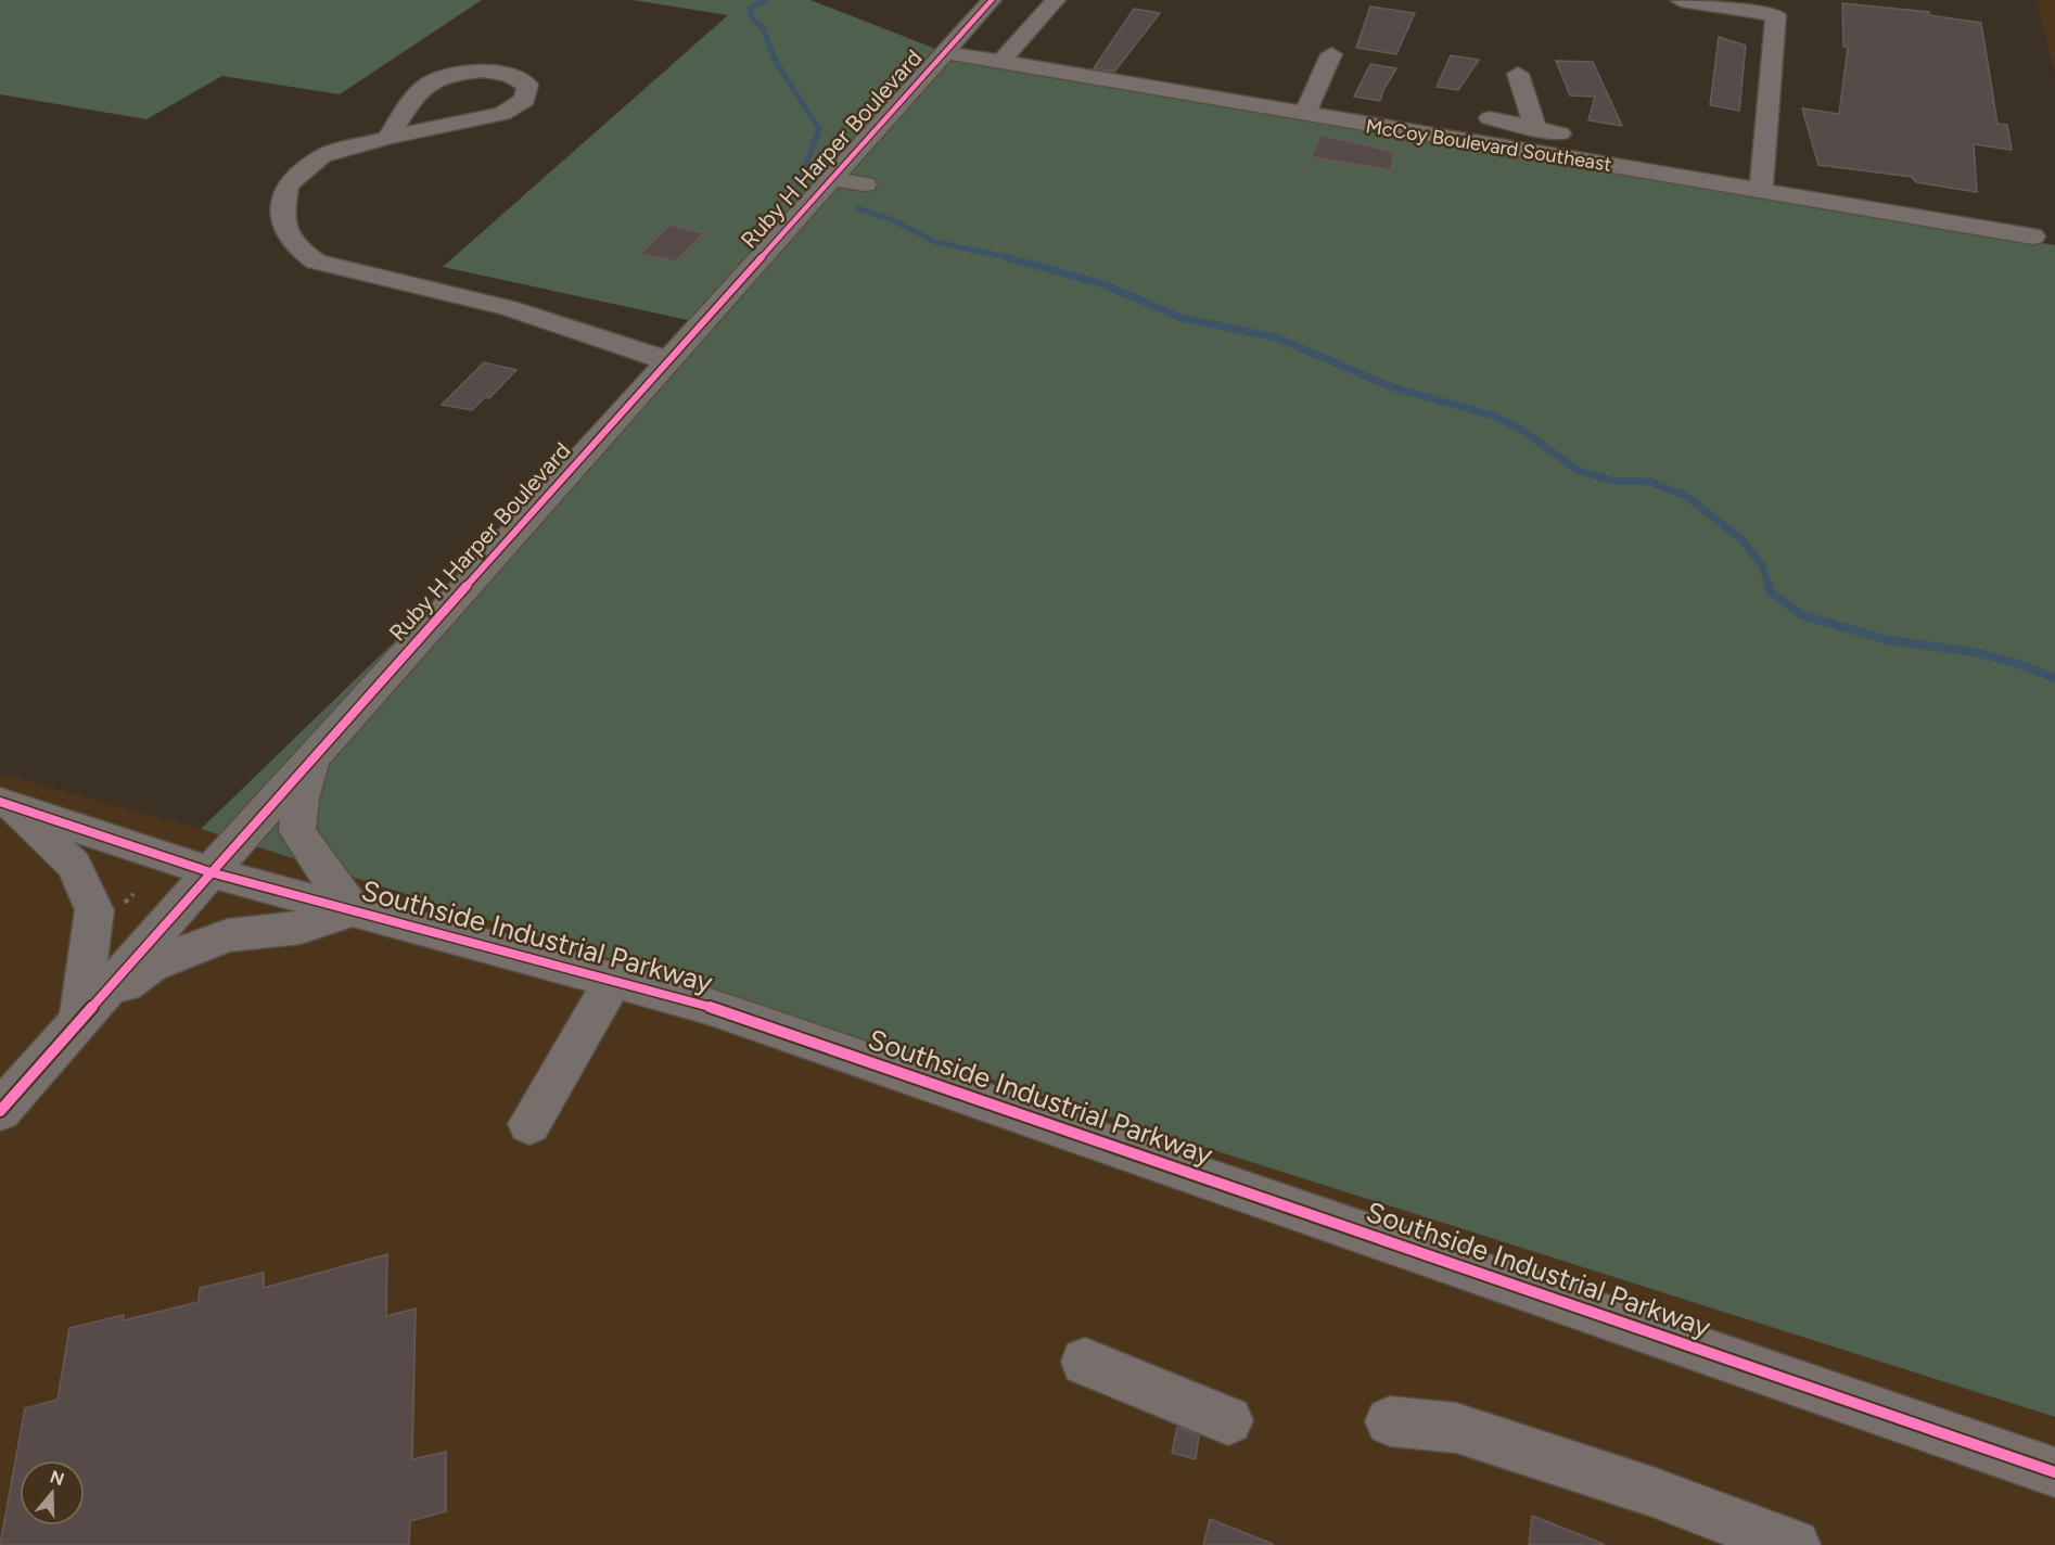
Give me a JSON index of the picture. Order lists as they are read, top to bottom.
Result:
{
  "streets": {
    "street": ["McCoy Boulevard Southeast", "Ruby H Harper Boulevard", "Southside Industrial Parkway"]
  },
  "crossings": [
    ["McCoy Boulevard Southeast", "Ruby H Harper Boulevard"],
    ["Ruby H Harper Boulevard", "Southside Industrial Parkway"]
  ],
  "north": "top"
}
